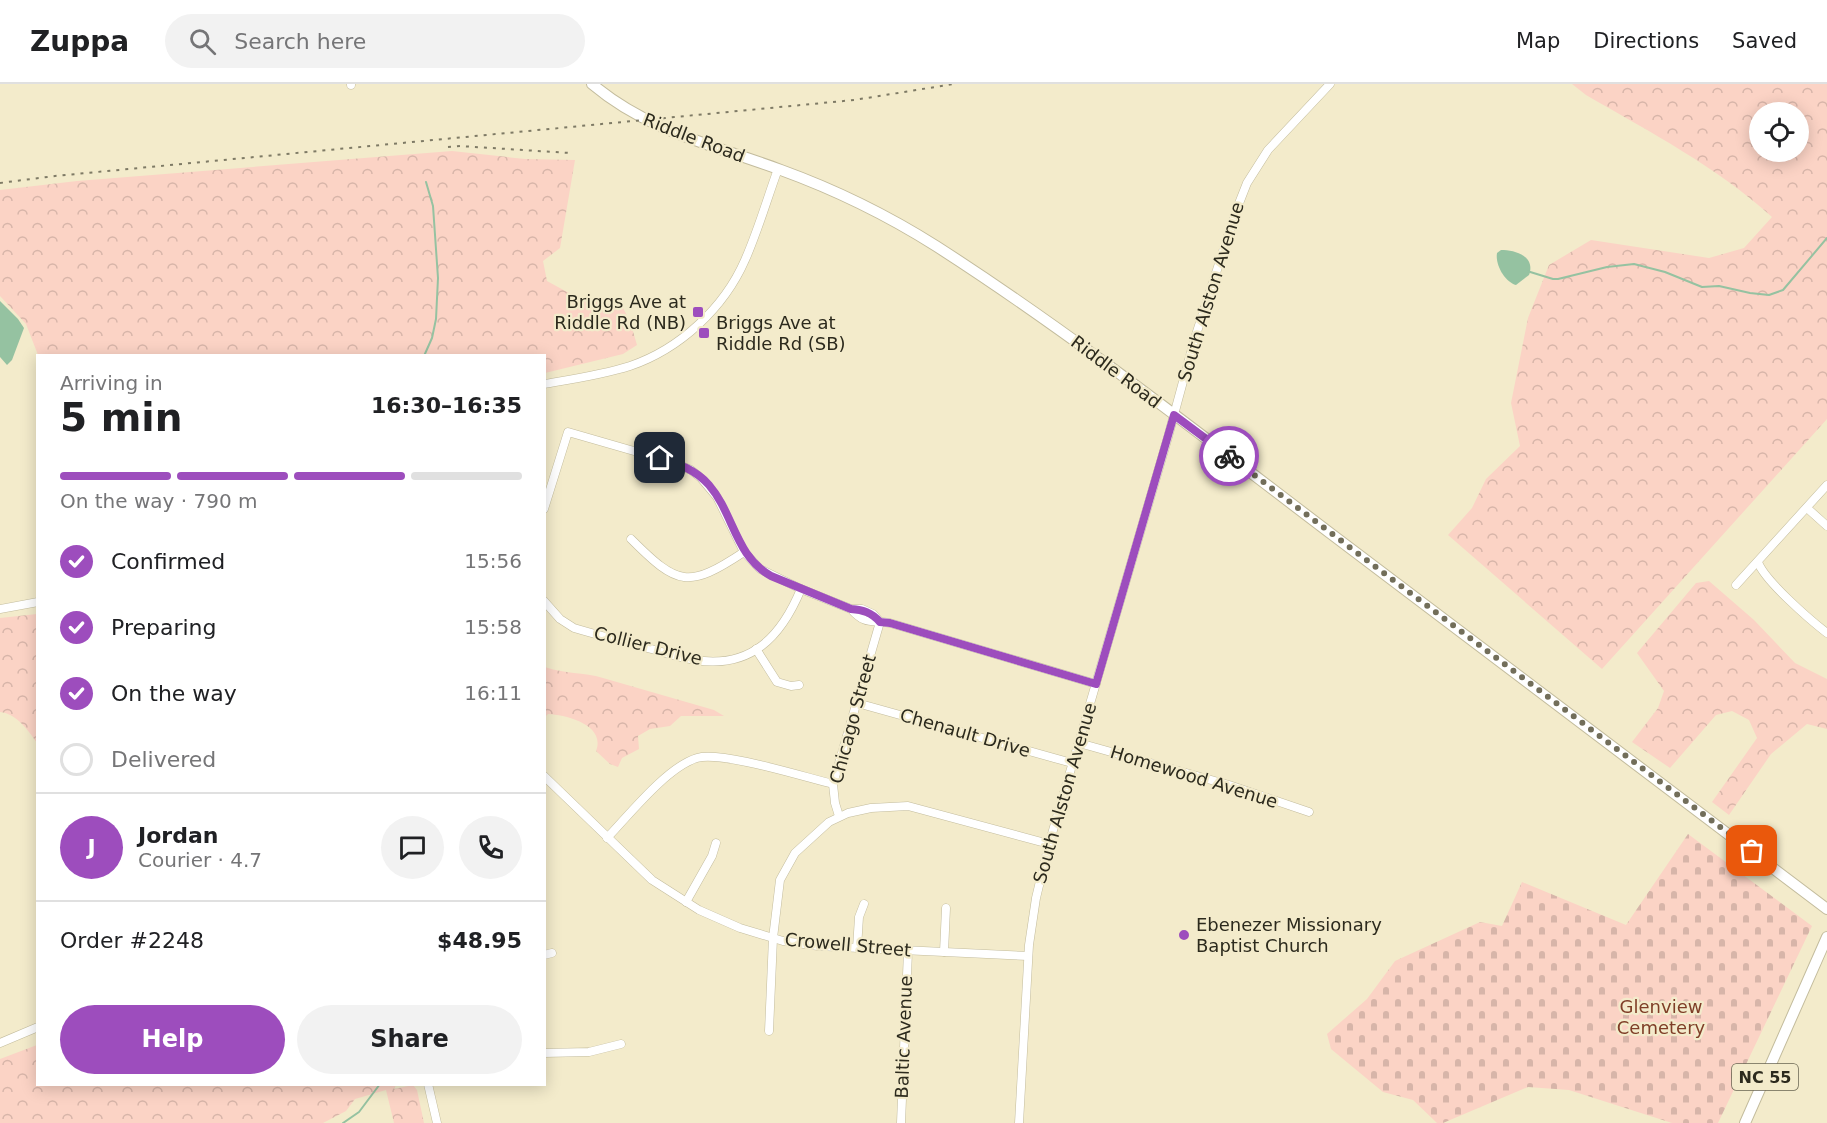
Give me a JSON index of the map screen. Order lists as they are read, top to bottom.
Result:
{
  "streets": {
    "main road": ["Riddle Road", "NC 55"],
    "street": [
      "South Alston Avenue",
      "Collier Drive",
      "Chicago Street",
      "Chenault Drive",
      "Homewood Avenue",
      "Crowell Street",
      "Baltic Avenue"
    ]
  },
  "crossings": [
    ["Riddle Road", "South Alston Avenue"],
    ["South Alston Avenue", "Chenault Drive"],
    ["South Alston Avenue", "Homewood Avenue"],
    ["South Alston Avenue", "Crowell Street"],
    ["Chicago Street", "Chenault Drive"],
    ["Crowell Street", "Baltic Avenue"]
  ],
  "parks": ["Glenview Cemetery"],
  "places": {
    "transit": ["Briggs Ave at Riddle Rd (NB)", "Briggs Ave at Riddle Rd (SB)"],
    "other": ["Ebenezer Missionary Baptist Church"]
  },
  "page": {
    "header": "Zuppa",
    "search": "Search here",
    "nav": ["Map", "Directions", "Saved"],
    "heading": ["5 min", "Arriving in", "16:30–16:35"],
    "panel": [
      "Jordan",
      "Courier · 4.7",
      "Order #2248",
      "$48.95"
    ],
    "bar": "On the way · 790 m",
    "list": [
      ["Confirmed", "15:56"],
      ["Preparing", "15:58"],
      ["On the way", "16:11"],
      "Delivered"
    ],
    "round": "J",
    "buttons": ["Help", "Share"]
  }
}
